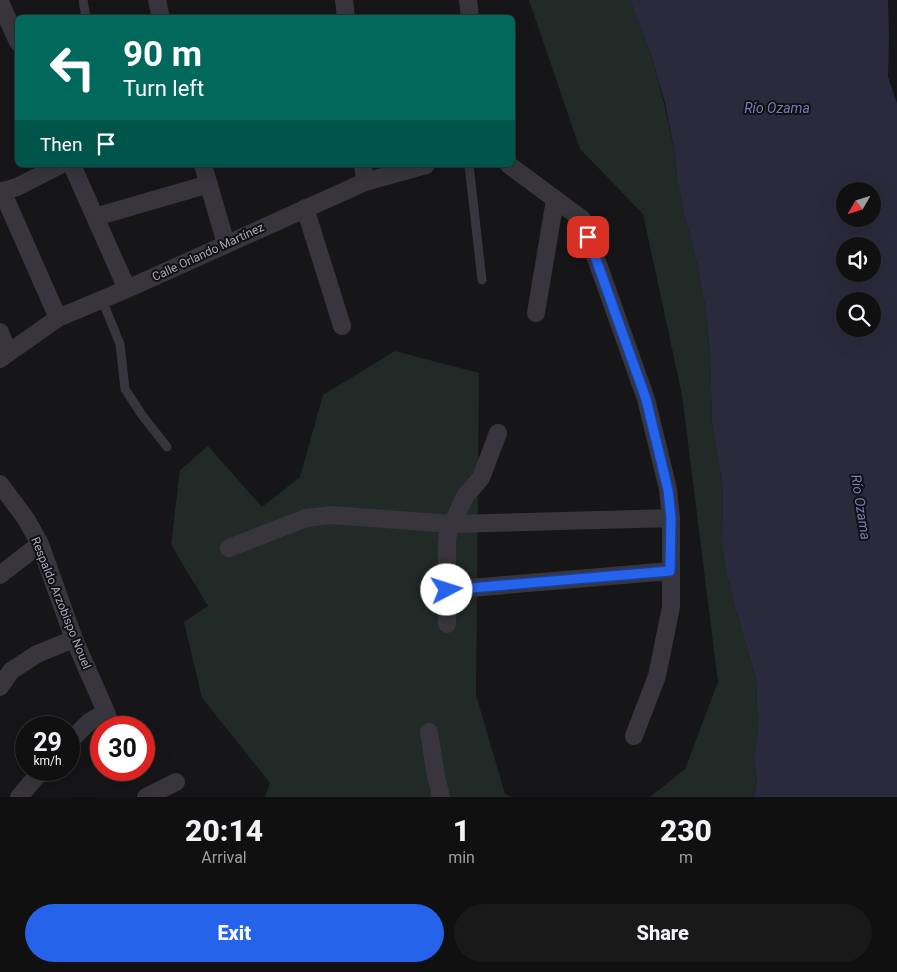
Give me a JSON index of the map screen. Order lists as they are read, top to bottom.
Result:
{
  "streets": {
    "street": ["Calle Orlando Martínez", "Respaldo Arzobispo Nouel"]
  },
  "water": ["Río Ozama"],
  "north": "bottom left",
  "page": {
    "turn": ["90 m", "Turn left"],
    "then": "Then",
    "speed": "29 km/h",
    "limit": "30",
    "eta": [
      "20:14",
      "Arrival",
      "1",
      "min",
      "230",
      "m"
    ],
    "buttons": ["Exit", "Share"]
  }
}
